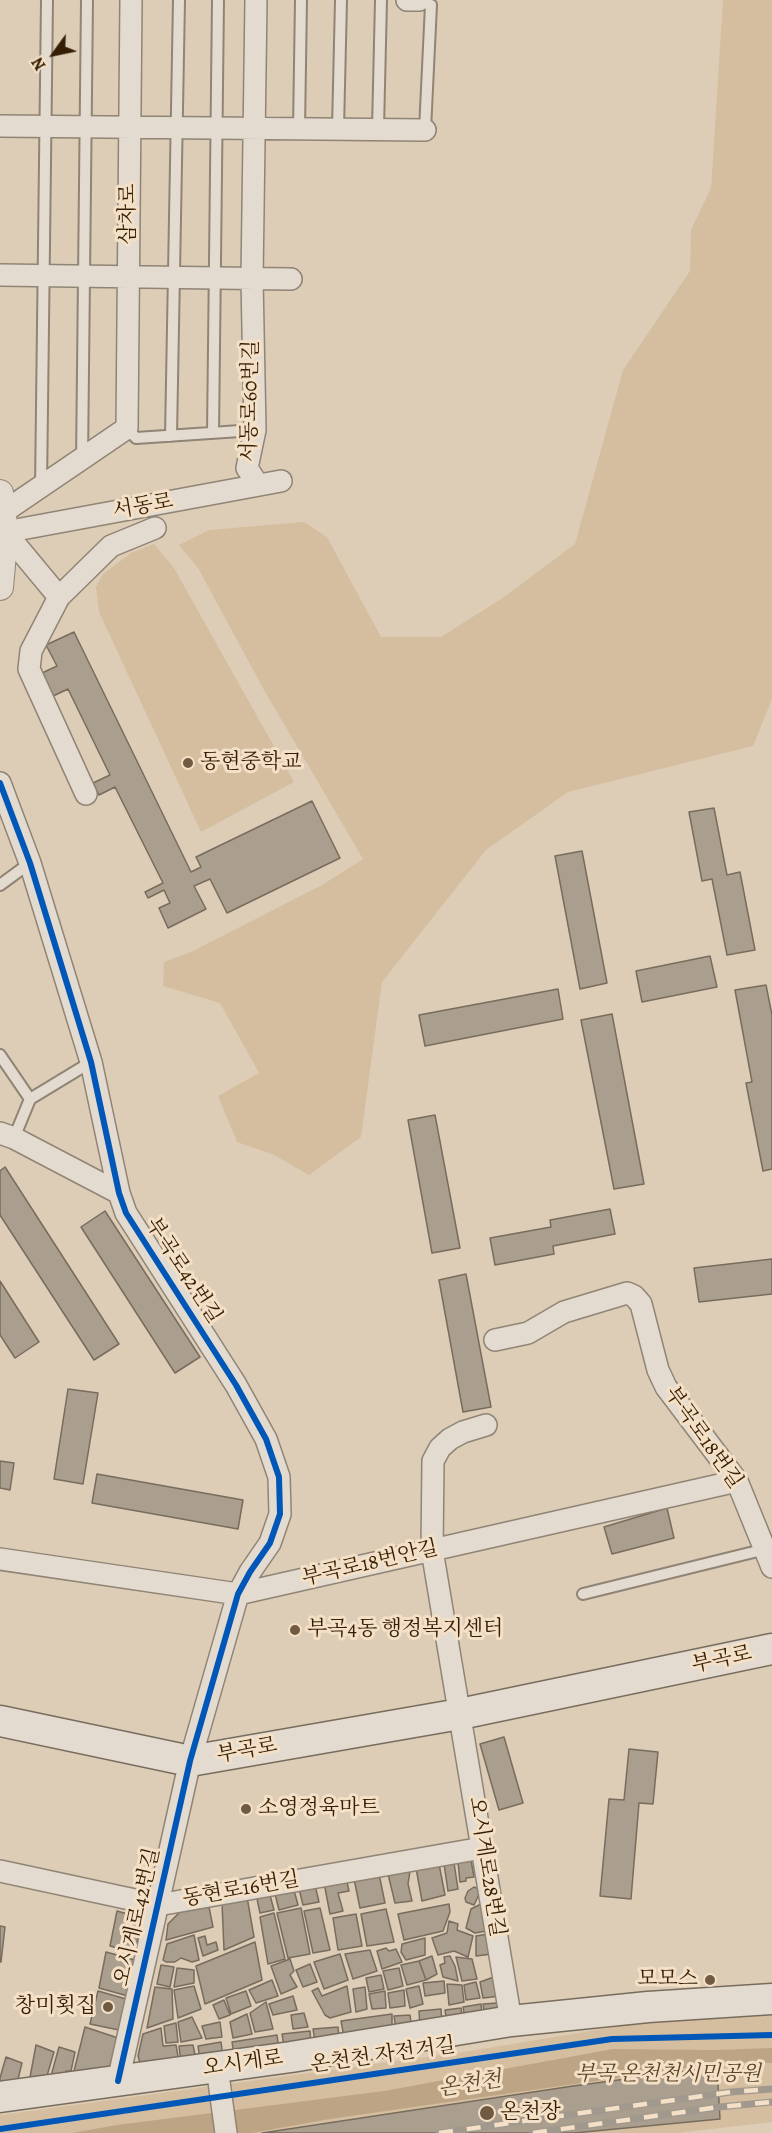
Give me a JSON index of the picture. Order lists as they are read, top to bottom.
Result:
{
  "streets": {
    "main road": ["부곡로", "오시게로"],
    "street": [
      "삼차로",
      "서동로60번길",
      "서동로",
      "부곡로42번길",
      "부곡로18번길",
      "부곡로18번안길",
      "오시게로28번길",
      "동현로16번길",
      "오시게로42번길"
    ],
    "cycle path": ["온천천 자전거길"]
  },
  "crossings": [
    ["서동로60번길", "서동로"],
    ["부곡로42번길", "부곡로18번안길"],
    ["부곡로42번길", "부곡로"],
    ["부곡로42번길", "오시게로42번길"],
    ["부곡로18번길", "부곡로18번안길"],
    ["부곡로", "오시게로28번길"],
    ["부곡로", "오시게로42번길"],
    ["오시게로28번길", "동현로16번길"],
    ["오시게로28번길", "오시게로"],
    ["동현로16번길", "오시게로42번길"],
    ["오시게로42번길", "오시게로"]
  ],
  "water": ["온천천"],
  "parks": ["부곡 온천천시민공원"],
  "places": [
    "동현중학교",
    "부곡4동 행정복지센터",
    "소영정육마트",
    "모모스",
    "창미횟집",
    "온천장"
  ],
  "north": "bottom left"
}
